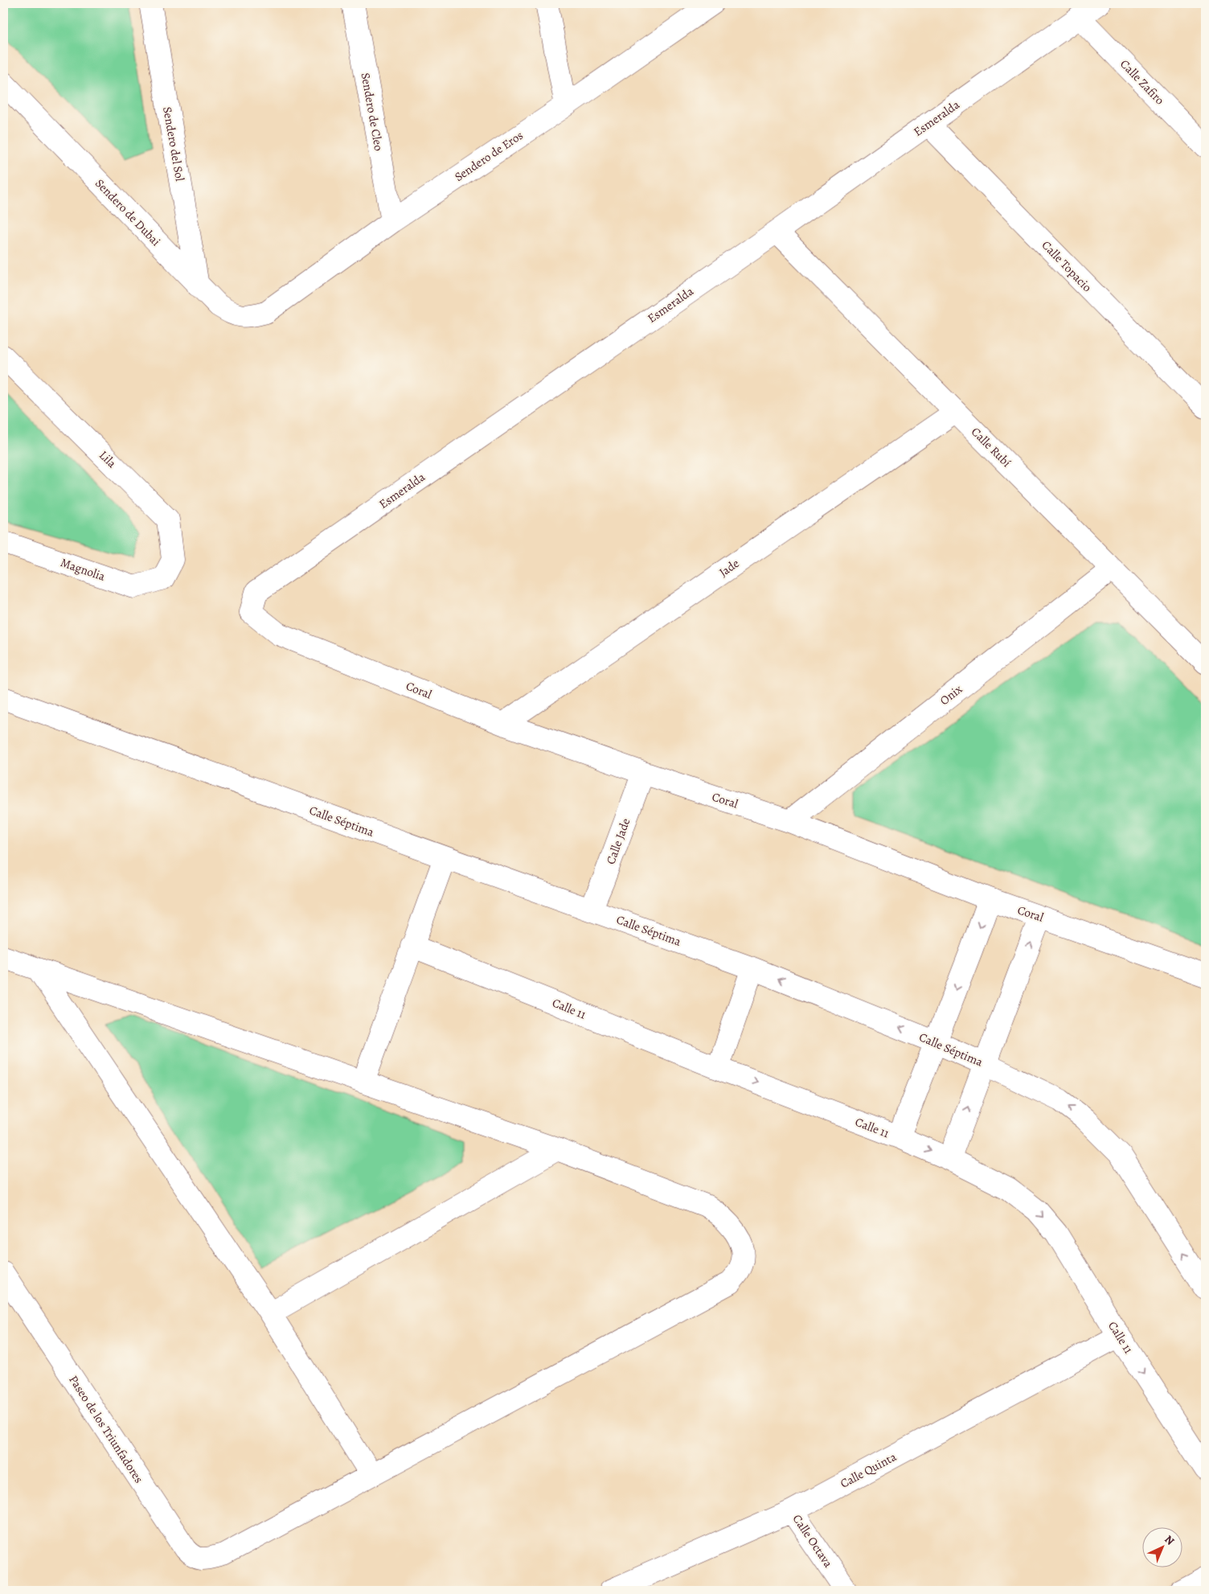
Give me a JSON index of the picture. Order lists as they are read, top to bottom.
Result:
{
  "streets": {
    "street": [
      "Calle Zafiro",
      "Sendero de Cleo",
      "Esmeralda",
      "Sendero del Sol",
      "Sendero de Eros",
      "Sendero de Dubai",
      "Calle Topacio",
      "Calle Rubí",
      "Lila",
      "Jade",
      "Magnolia",
      "Coral",
      "Onix",
      "Calle Séptima",
      "Calle Jade",
      "Calle 11",
      "Paseo de los Triunfadores",
      "Calle Quinta",
      "Calle Octava"
    ]
  },
  "crossings": [
    ["Calle Zafiro", "Esmeralda"],
    ["Sendero de Cleo", "Sendero de Eros"],
    ["Esmeralda", "Calle Topacio"],
    ["Esmeralda", "Calle Rubí"],
    ["Esmeralda", "Coral"],
    ["Sendero del Sol", "Sendero de Dubai"],
    ["Sendero de Eros", "Sendero de Dubai"],
    ["Calle Rubí", "Jade"],
    ["Calle Rubí", "Onix"],
    ["Lila", "Magnolia"],
    ["Jade", "Coral"],
    ["Coral", "Onix"],
    ["Coral", "Calle Jade"],
    ["Calle Séptima", "Calle Jade"],
    ["Calle 11", "Calle Quinta"],
    ["Calle Quinta", "Calle Octava"]
  ],
  "one_way": ["Calle Séptima", "Calle 11"],
  "north": "top right"
}
